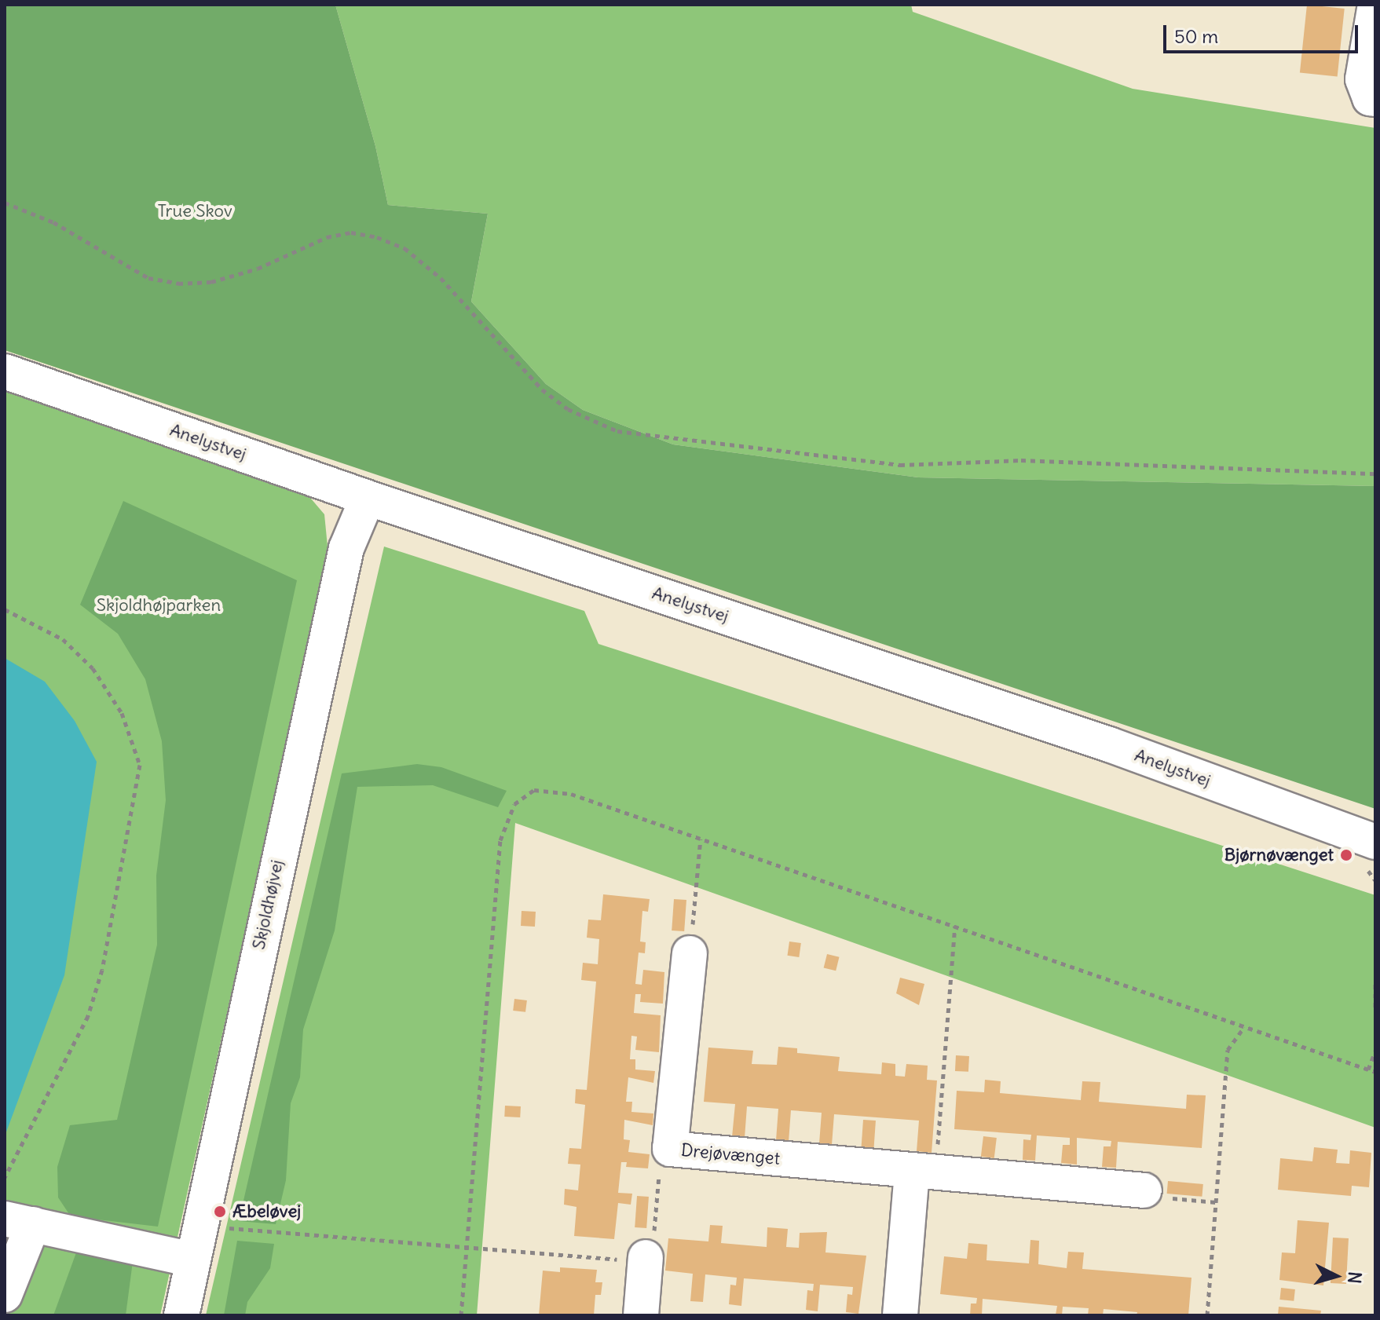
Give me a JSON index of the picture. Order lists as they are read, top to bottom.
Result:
{
  "streets": {
    "street": ["Anelystvej", "Skjoldhøjvej", "Drejøvænget"]
  },
  "crossings": [
    ["Anelystvej", "Skjoldhøjvej"]
  ],
  "parks": ["True Skov", "Skjoldhøjparken"],
  "places": ["Bjørnøvænget", "Æbeløvej"],
  "scale_bar": "50 m",
  "north": "right"
}
